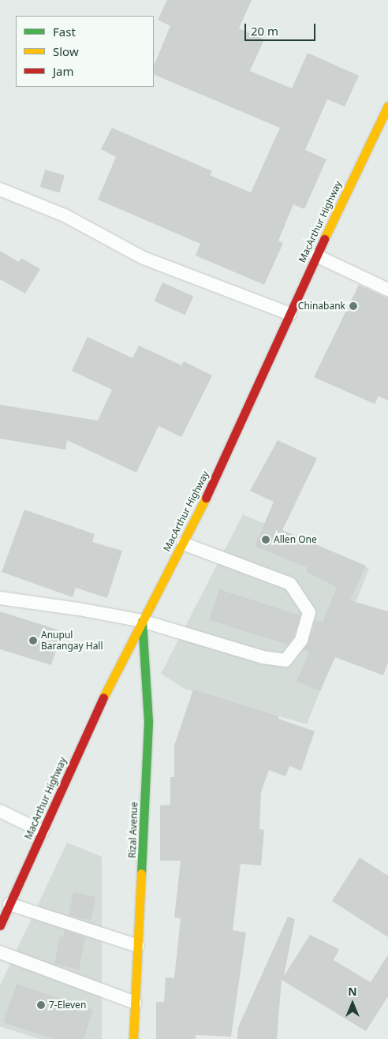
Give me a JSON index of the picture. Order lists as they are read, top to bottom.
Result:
{
  "streets": {
    "main road": ["MacArthur Highway", "Rizal Avenue"]
  },
  "crossings": [
    ["MacArthur Highway", "Rizal Avenue"]
  ],
  "places": [
    "Chinabank",
    "Allen One",
    "Anupul Barangay Hall",
    "7-Eleven"
  ],
  "legend": ["Fast", "Slow", "Jam"],
  "scale_bar": "20 m",
  "north": "top"
}
